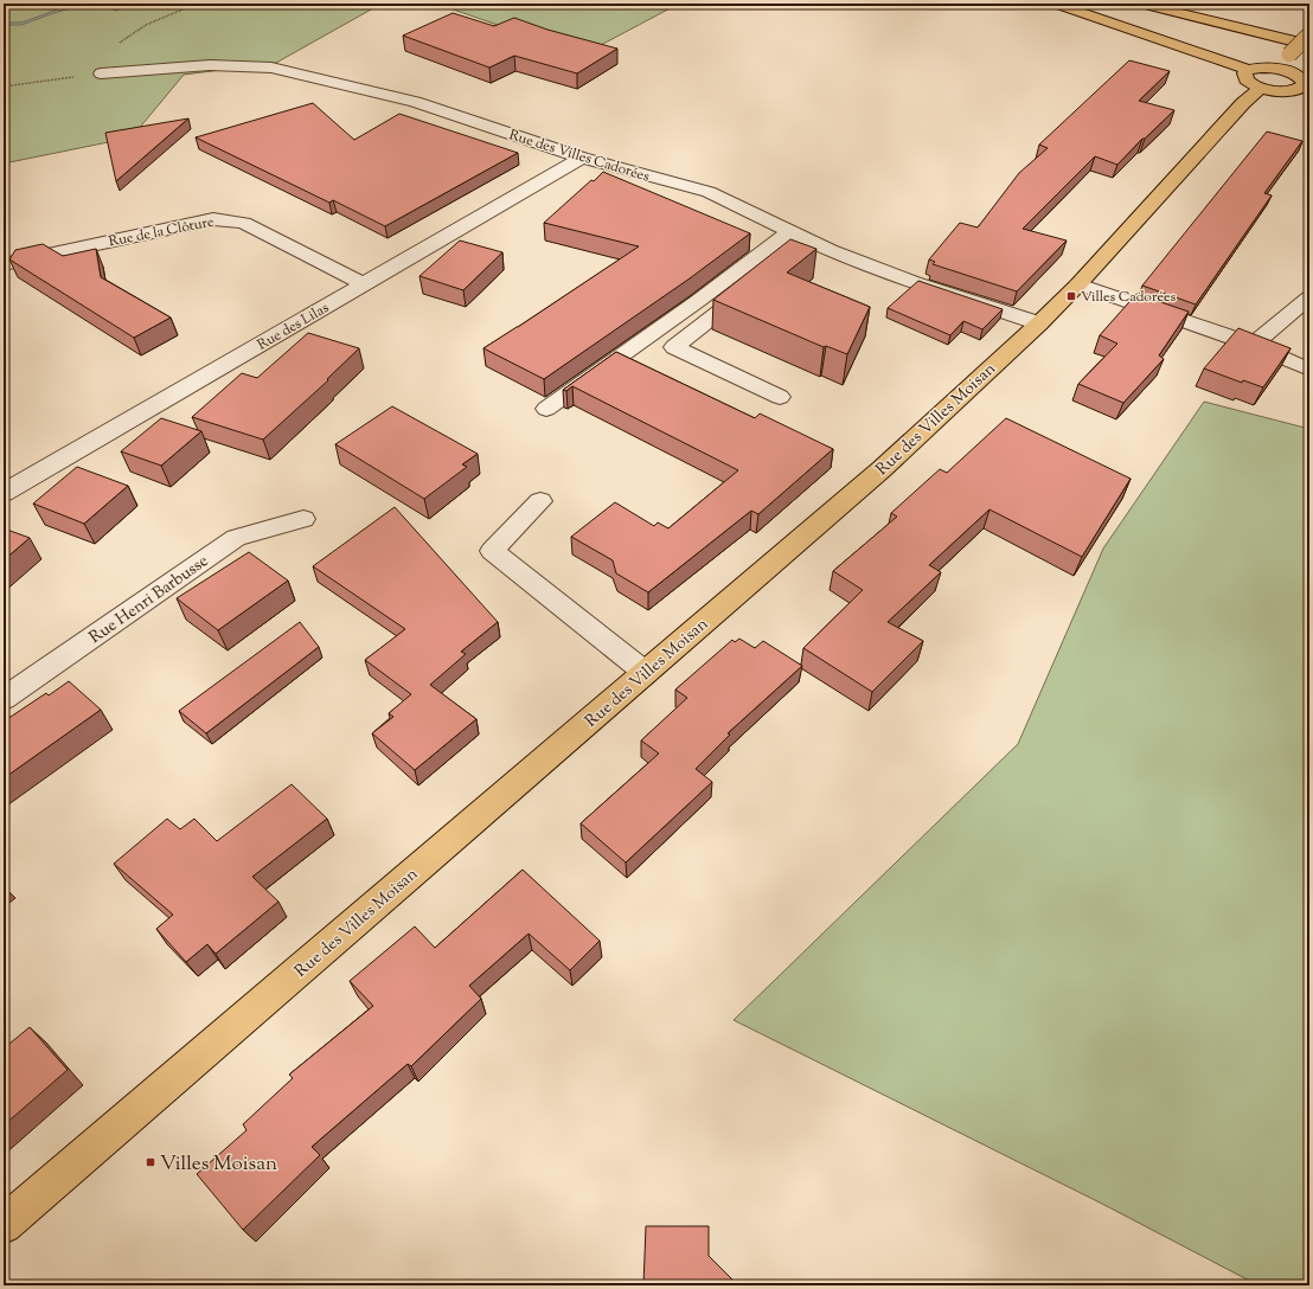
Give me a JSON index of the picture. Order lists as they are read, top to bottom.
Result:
{
  "streets": {
    "main road": ["Rue des Villes Moisan"],
    "street": [
      "Rue des Villes Cadorées",
      "Rue de la Clôture",
      "Rue des Lilas",
      "Rue Henri Barbusse"
    ]
  },
  "crossings": [
    ["Rue des Villes Cadorées", "Rue des Lilas"],
    ["Rue des Villes Cadorées", "Rue des Villes Moisan"],
    ["Rue de la Clôture", "Rue des Lilas"]
  ],
  "places": {
    "transit": ["Villes Cadorées", "Villes Moisan"]
  }
}
